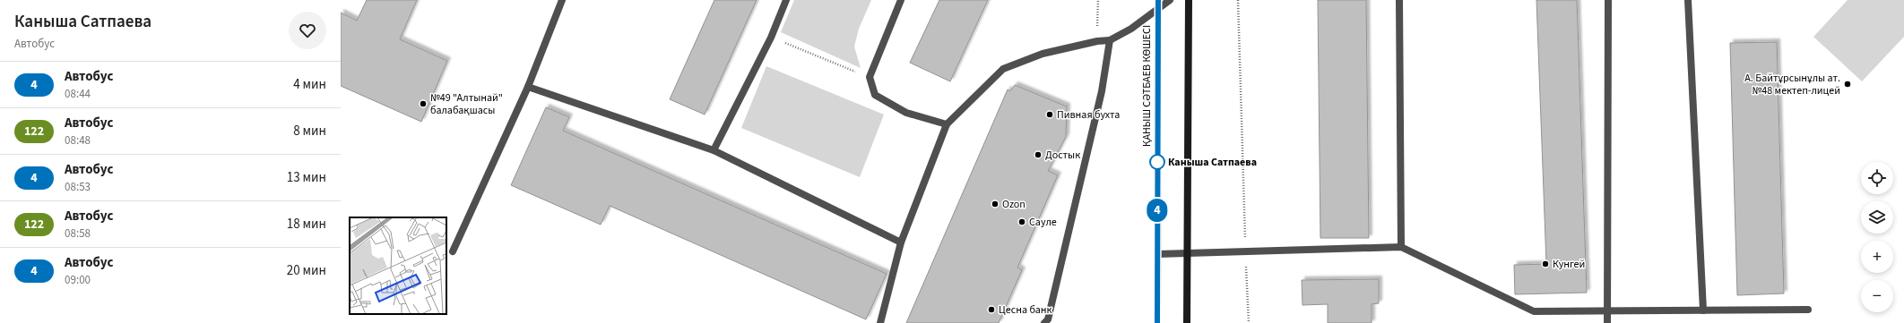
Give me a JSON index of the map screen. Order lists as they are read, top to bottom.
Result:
{
  "streets": {
    "main road": ["ҚАНЫШ СӘТБАЕВ КӨШЕСІ"]
  },
  "places": [
    "А. Байтұрсынұлы ат. №48 мектеп-лицей",
    "№49 \"Алтынай\" балабақшасы",
    "Пивная бухта",
    "Достык",
    "Каныша Сатпаева",
    "Ozon",
    "Сауле",
    "Кунгей",
    "Цесна банк"
  ],
  "lines": ["bus line 4"],
  "page": {
    "heading": ["Каныша Сатпаева", "Автобус"],
    "on_map": "4",
    "list": [
      {
        "mark": "4",
        "name": "Автобус",
        "note": "08:44",
        "value": "4 мин"
      },
      {
        "mark": "122",
        "name": "Автобус",
        "note": "08:48",
        "value": "8 мин"
      },
      {
        "mark": "4",
        "name": "Автобус",
        "note": "08:53",
        "value": "13 мин"
      },
      {
        "mark": "122",
        "name": "Автобус",
        "note": "08:58",
        "value": "18 мин"
      },
      {
        "mark": "4",
        "name": "Автобус",
        "note": "09:00",
        "value": "20 мин"
      }
    ],
    "map_buttons": ["+", "−"]
  }
}
